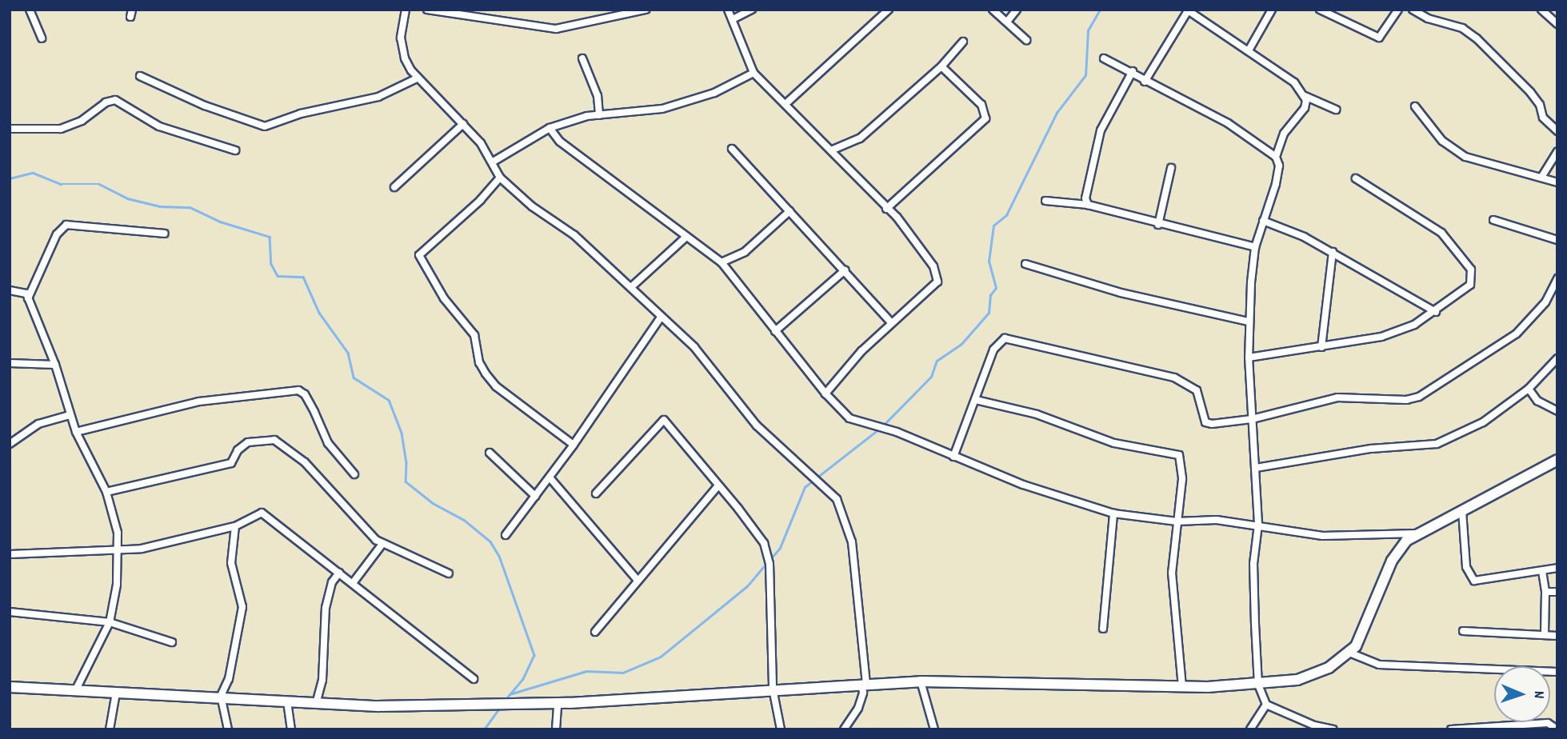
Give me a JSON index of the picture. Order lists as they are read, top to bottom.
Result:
{
  "north": "right"
}
